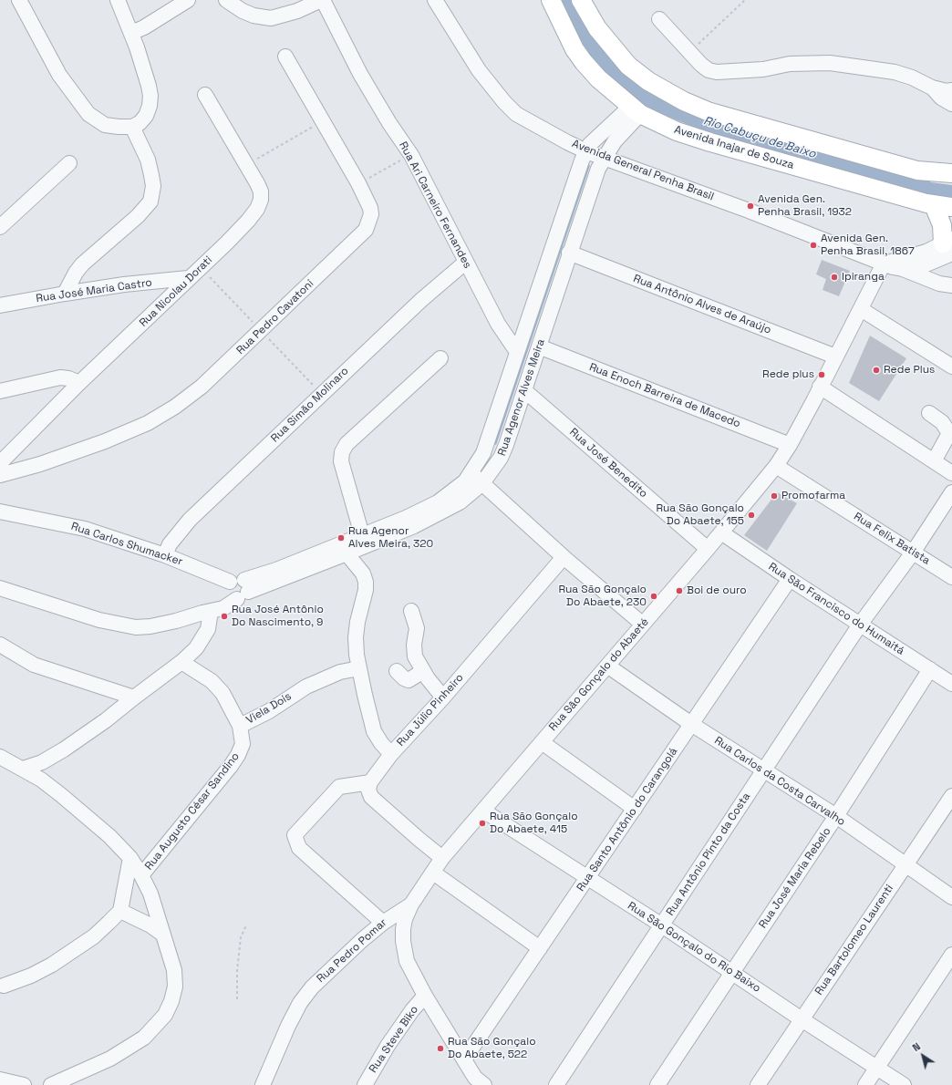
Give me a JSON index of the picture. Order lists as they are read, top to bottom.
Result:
{
  "streets": {
    "main road": ["Avenida Inajar de Souza"],
    "street": [
      "Avenida General Penha Brasil",
      "Rua Ari Carneiro Fernandes",
      "Rua José Maria Castro",
      "Rua Nicolau Dorati",
      "Rua Antônio Alves de Araújo",
      "Rua Pedro Cavatoni",
      "Rua Enoch Barreira de Macedo",
      "Rua Agenor Alves Meira",
      "Rua Simão Molinaro",
      "Rua José Benedito",
      "Rua Felix Batista",
      "Rua Carlos Shumacker",
      "Rua São Francisco do Humaitá",
      "Rua São Gonçalo do Abaeté",
      "Viela Dois",
      "Rua Júlio Pinheiro",
      "Rua Carlos da Costa Carvalho",
      "Rua Augusto César Sandino",
      "Rua Santo Antônio do Carangolá",
      "Rua Antônio Pinto da Costa",
      "Rua José Maria Rebelo",
      "Rua Bartolomeo Laurenti",
      "Rua São Gonçalo do Rio Baixo",
      "Rua Pedro Pomar",
      "Rua Steve Biko"
    ]
  },
  "crossings": [
    ["Avenida Inajar de Souza", "Rua Agenor Alves Meira"],
    ["Avenida General Penha Brasil", "Rua Agenor Alves Meira"],
    ["Avenida General Penha Brasil", "Rua São Gonçalo do Abaeté"],
    ["Rua Ari Carneiro Fernandes", "Rua Agenor Alves Meira"],
    ["Rua Ari Carneiro Fernandes", "Rua Simão Molinaro"],
    ["Rua José Maria Castro", "Rua Nicolau Dorati"],
    ["Rua Antônio Alves de Araújo", "Rua Agenor Alves Meira"],
    ["Rua Antônio Alves de Araújo", "Rua São Gonçalo do Abaeté"],
    ["Rua Enoch Barreira de Macedo", "Rua Agenor Alves Meira"],
    ["Rua Enoch Barreira de Macedo", "Rua São Gonçalo do Abaeté"],
    ["Rua Agenor Alves Meira", "Rua José Benedito"],
    ["Rua Agenor Alves Meira", "Rua Carlos Shumacker"],
    ["Rua Simão Molinaro", "Rua Carlos Shumacker"],
    ["Rua José Benedito", "Rua São Gonçalo do Abaeté"],
    ["Rua Felix Batista", "Rua São Gonçalo do Abaeté"],
    ["Rua Felix Batista", "Rua Antônio Pinto da Costa"],
    ["Rua São Francisco do Humaitá", "Rua São Gonçalo do Abaeté"],
    ["Rua São Francisco do Humaitá", "Rua Santo Antônio do Carangolá"],
    ["Rua São Francisco do Humaitá", "Rua Antônio Pinto da Costa"],
    ["Rua São Francisco do Humaitá", "Rua José Maria Rebelo"],
    ["Rua São Gonçalo do Abaeté", "Rua Carlos da Costa Carvalho"],
    ["Rua São Gonçalo do Abaeté", "Rua Santo Antônio do Carangolá"],
    ["Rua São Gonçalo do Abaeté", "Rua São Gonçalo do Rio Baixo"],
    ["Rua São Gonçalo do Abaeté", "Rua Pedro Pomar"],
    ["Rua São Gonçalo do Abaeté", "Rua Steve Biko"],
    ["Viela Dois", "Rua Augusto César Sandino"],
    ["Rua Carlos da Costa Carvalho", "Rua Santo Antônio do Carangolá"],
    ["Rua Carlos da Costa Carvalho", "Rua Antônio Pinto da Costa"],
    ["Rua Carlos da Costa Carvalho", "Rua José Maria Rebelo"],
    ["Rua Carlos da Costa Carvalho", "Rua Bartolomeo Laurenti"],
    ["Rua Santo Antônio do Carangolá", "Rua São Gonçalo do Rio Baixo"],
    ["Rua Antônio Pinto da Costa", "Rua São Gonçalo do Rio Baixo"],
    ["Rua José Maria Rebelo", "Rua São Gonçalo do Rio Baixo"],
    ["Rua Bartolomeo Laurenti", "Rua São Gonçalo do Rio Baixo"]
  ],
  "water": ["Rio Cabuçu de Baixo"],
  "places": [
    "Avenida Gen. Penha Brasil, 1932",
    "Avenida Gen. Penha Brasil, 1867",
    "Ipiranga",
    "Rede Plus",
    "Rede plus",
    "Promofarma",
    "Rua São Gonçalo Do Abaete, 155",
    "Rua Agenor Alves Meira, 320",
    "Boi de ouro",
    "Rua São Gonçalo Do Abaete, 230",
    "Rua José Antônio Do Nascimento, 9",
    "Rua São Gonçalo Do Abaete, 415",
    "Rua São Gonçalo Do Abaete, 522"
  ],
  "north": "top left"
}
